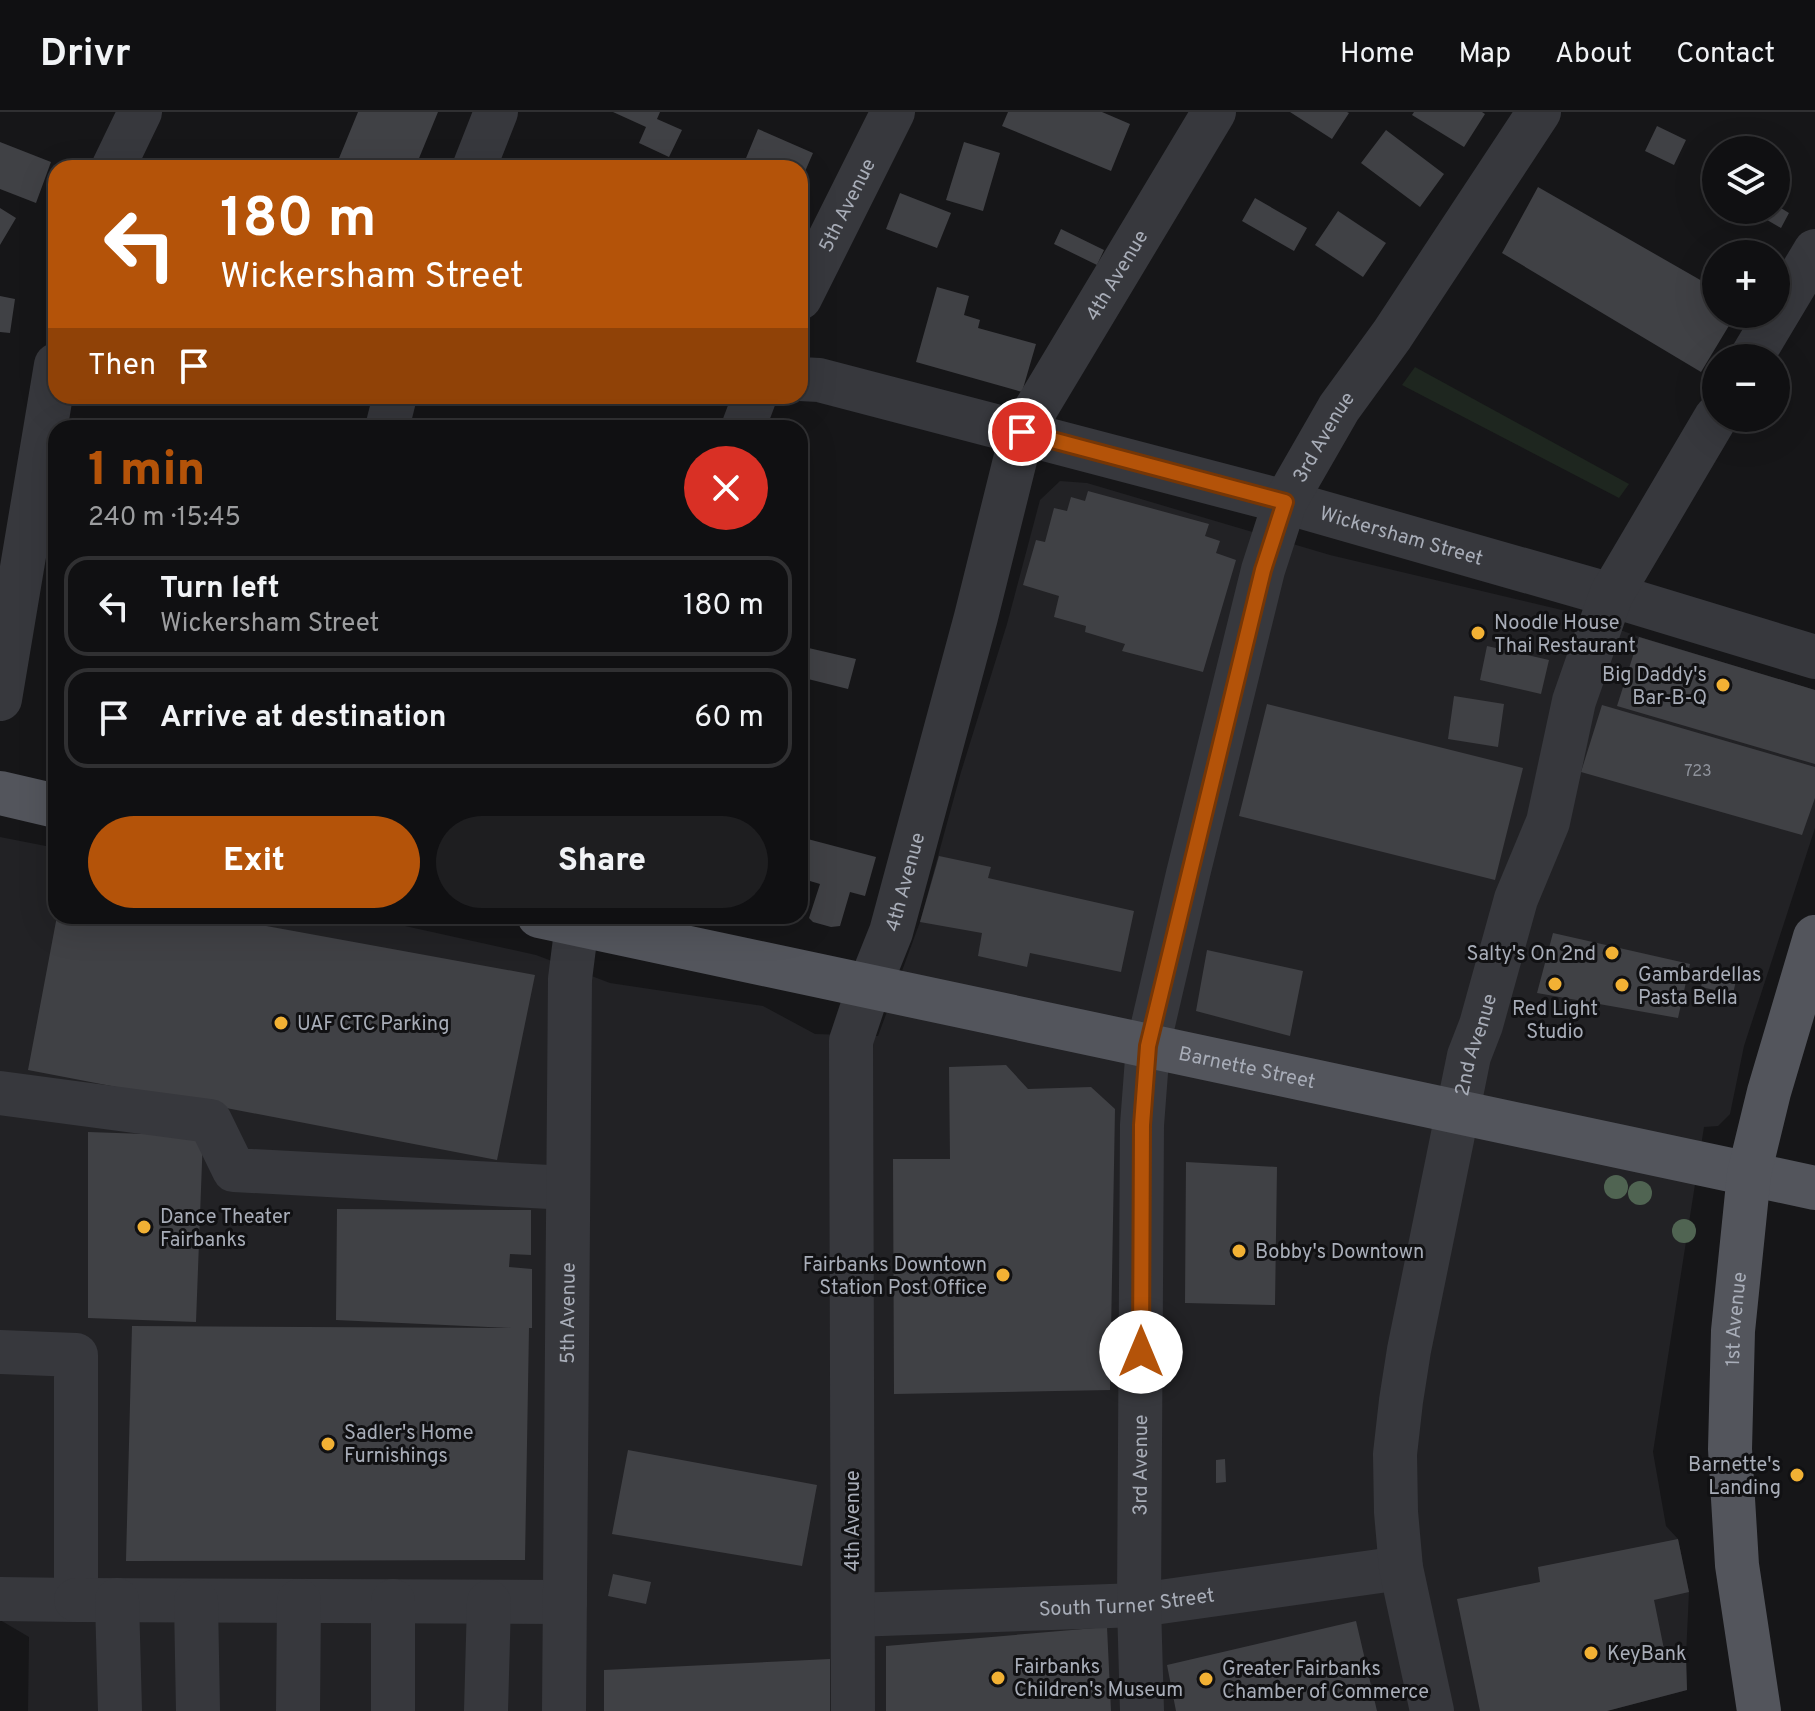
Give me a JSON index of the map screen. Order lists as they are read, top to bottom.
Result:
{
  "streets": {
    "main road": ["Barnette Street", "1st Avenue"],
    "street": [
      "5th Avenue",
      "4th Avenue",
      "3rd Avenue",
      "Wickersham Street",
      "2nd Avenue",
      "South Turner Street"
    ]
  },
  "crossings": [
    ["4th Avenue", "Wickersham Street"],
    ["4th Avenue", "Barnette Street"],
    ["4th Avenue", "South Turner Street"],
    ["3rd Avenue", "Wickersham Street"],
    ["3rd Avenue", "Barnette Street"],
    ["3rd Avenue", "South Turner Street"],
    ["Wickersham Street", "2nd Avenue"],
    ["2nd Avenue", "Barnette Street"],
    ["2nd Avenue", "South Turner Street"],
    ["Barnette Street", "1st Avenue"]
  ],
  "places": [
    "Noodle House Thai Restaurant",
    "Big Daddy's Bar-B-Q",
    "Salty's On 2nd",
    "Red Light Studio",
    "Gambardellas Pasta Bella",
    "UAF CTC Parking",
    "Dance Theater Fairbanks",
    "Bobby's Downtown",
    "Fairbanks Downtown Station Post Office",
    "Sadler's Home Furnishings",
    "Barnette's Landing",
    "KeyBank",
    "Fairbanks Children's Museum",
    "Greater Fairbanks Chamber of Commerce"
  ],
  "house_numbers": ["723"],
  "page": {
    "header": "Drivr",
    "nav": [
      "Home",
      "Map",
      "About",
      "Contact"
    ],
    "map_buttons": ["+", "−"],
    "turn": ["180 m", "Wickersham Street"],
    "then": "Then",
    "heading": ["1 min", "240 m · 15:45"],
    "list": [
      {
        "name": "Turn left",
        "note": "Wickersham Street",
        "value": "180 m"
      },
      {
        "name": "Arrive at destination",
        "value": "60 m"
      }
    ],
    "buttons": ["Exit", "Share"]
  }
}
